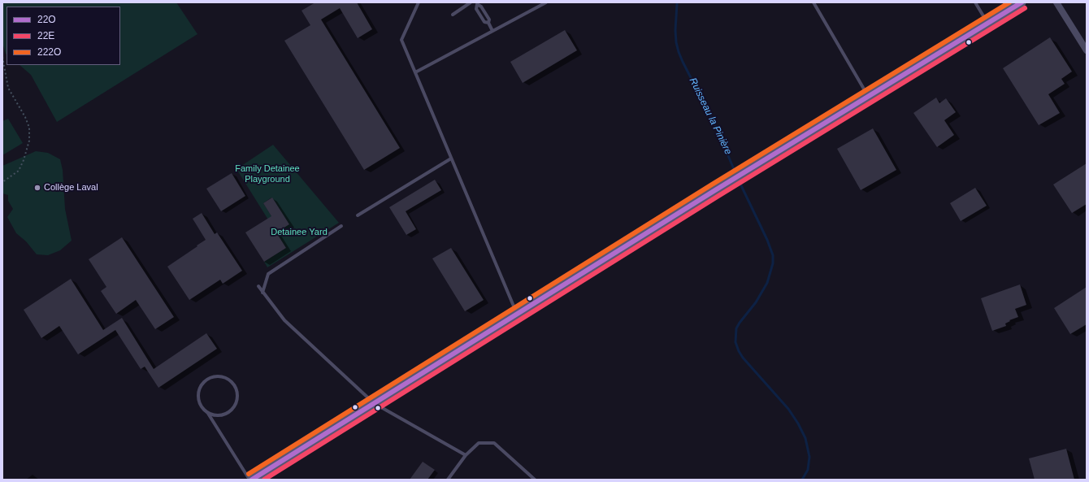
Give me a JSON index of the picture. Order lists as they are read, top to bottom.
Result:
{
  "water": ["Ruisseau la Pinière"],
  "parks": ["Family Detainee Playground", "Detainee Yard"],
  "places": ["Collège Laval"],
  "lines": ["transit line 22O", "transit line 222O", "transit line 22E"],
  "legend": ["22O", "22E", "222O"]
}
